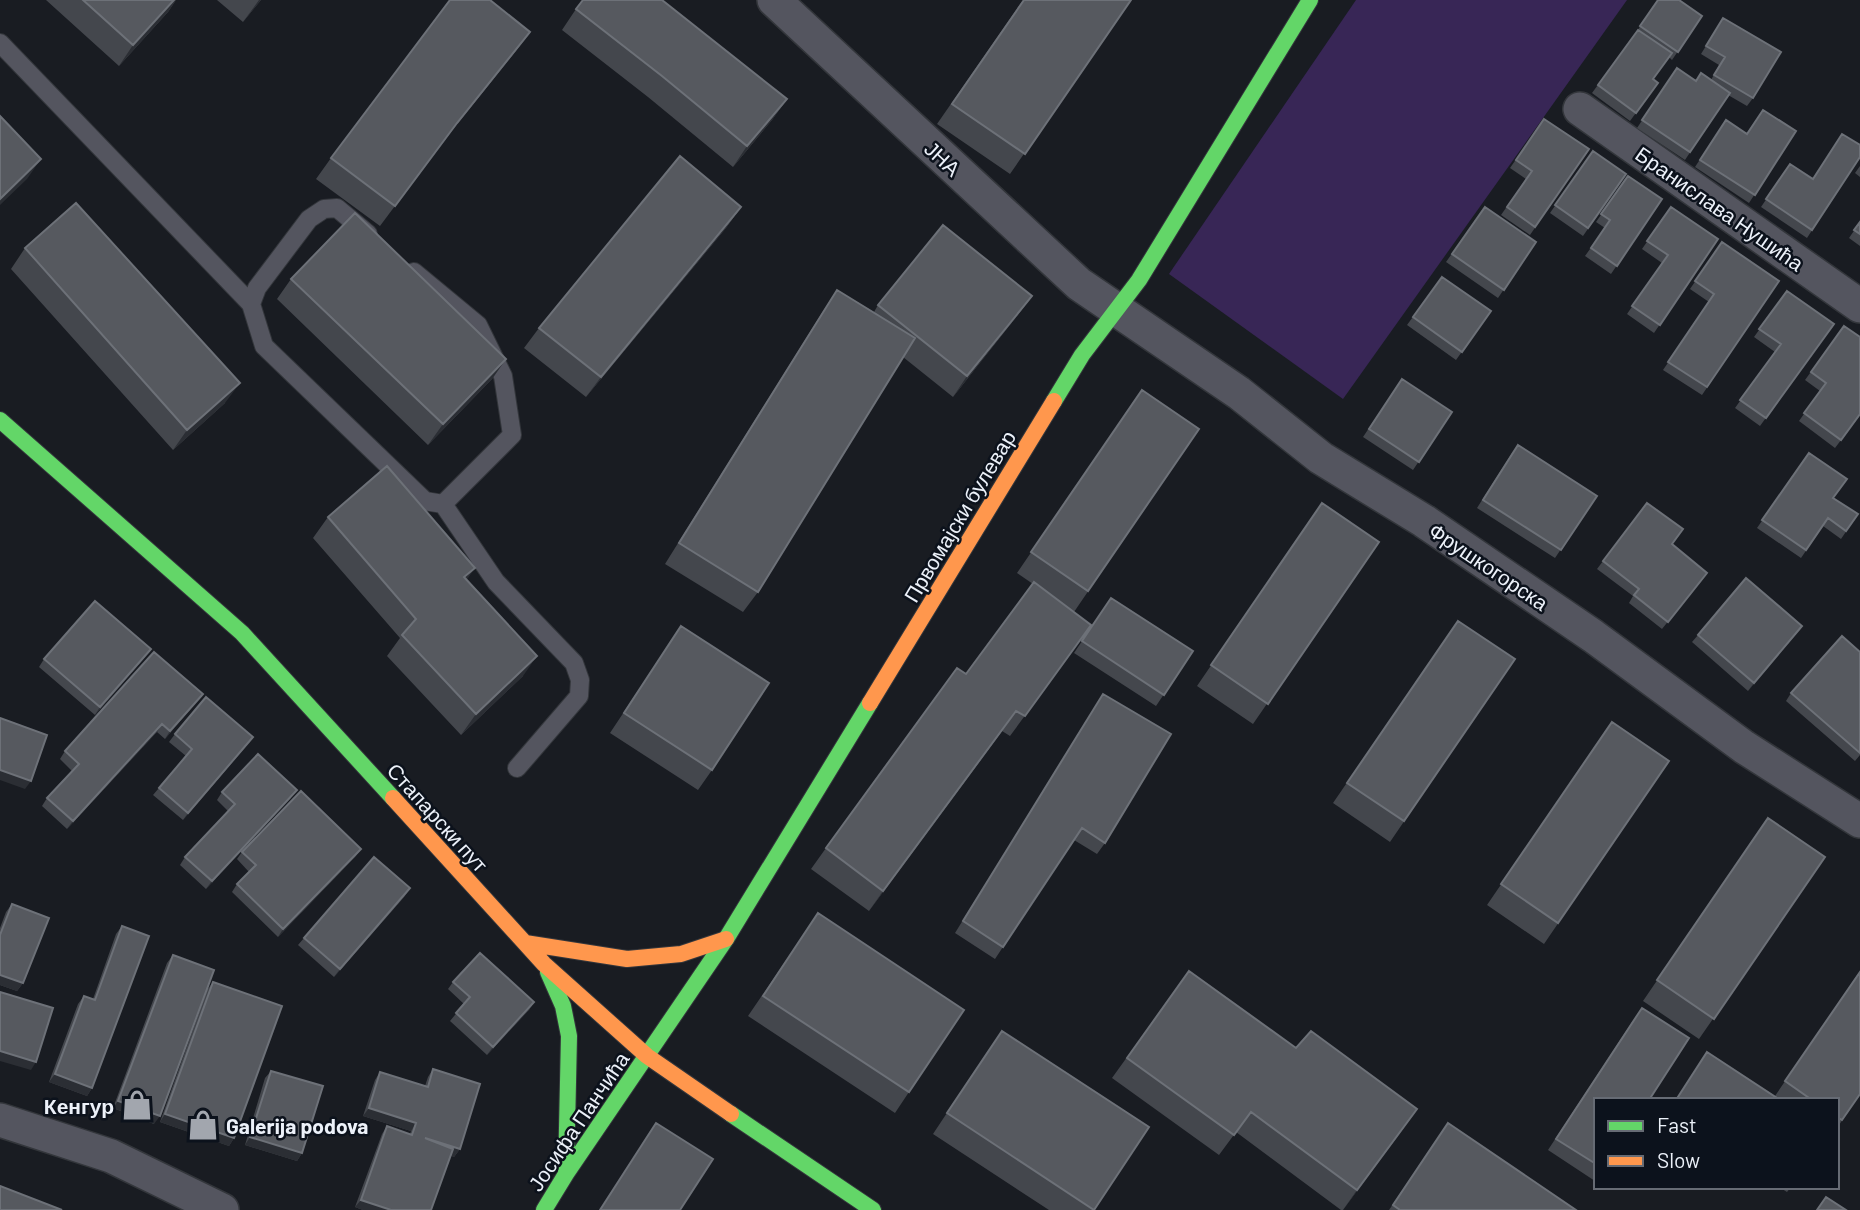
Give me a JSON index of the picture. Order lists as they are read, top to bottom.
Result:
{
  "streets": {
    "main road": ["Првомајски булевар", "Стапарски пут", "Јосифа Панчића"],
    "street": ["ЈНА", "Бранислава Нушића", "Фрушкогорска"]
  },
  "crossings": [
    ["ЈНА", "Првомајски булевар"],
    ["ЈНА", "Фрушкогорска"],
    ["Првомајски булевар", "Фрушкогорска"],
    ["Првомајски булевар", "Стапарски пут"],
    ["Првомајски булевар", "Јосифа Панчића"],
    ["Стапарски пут", "Јосифа Панчића"]
  ],
  "places": {
    "shop": ["Кенгур", "Galerija podova"]
  },
  "legend": ["Fast", "Slow"]
}
